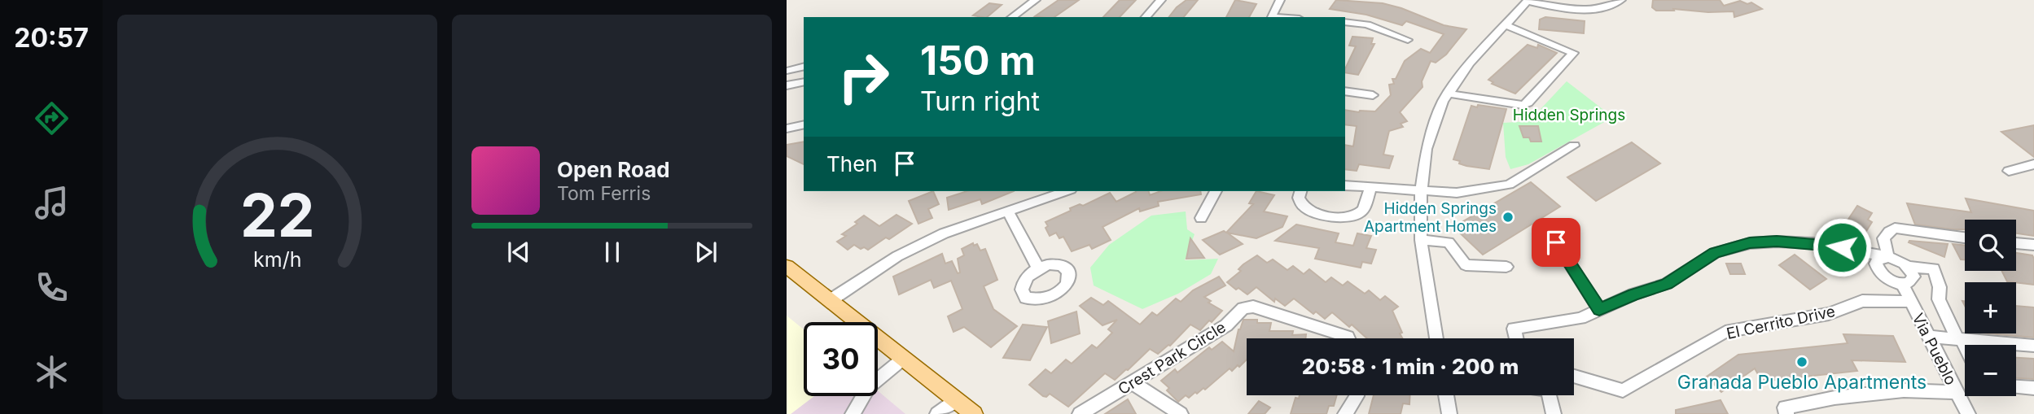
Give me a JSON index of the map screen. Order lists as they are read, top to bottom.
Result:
{
  "streets": {
    "street": ["El Cerrito Drive", "Via Pueblo", "Crest Park Circle"]
  },
  "crossings": [
    ["El Cerrito Drive", "Via Pueblo"]
  ],
  "parks": ["Hidden Springs"],
  "places": ["Hidden Springs Apartment Homes", "Granada Pueblo Apartments"],
  "page": {
    "tabs": "20:57",
    "turn": ["150 m", "Turn right"],
    "then": "Then",
    "song": ["Open Road", "Tom Ferris"],
    "map_buttons": ["+", "−"],
    "limit": "30",
    "trip": "20:58 · 1 min · 200 m",
    "gauge": ["22", "km/h"]
  }
}
